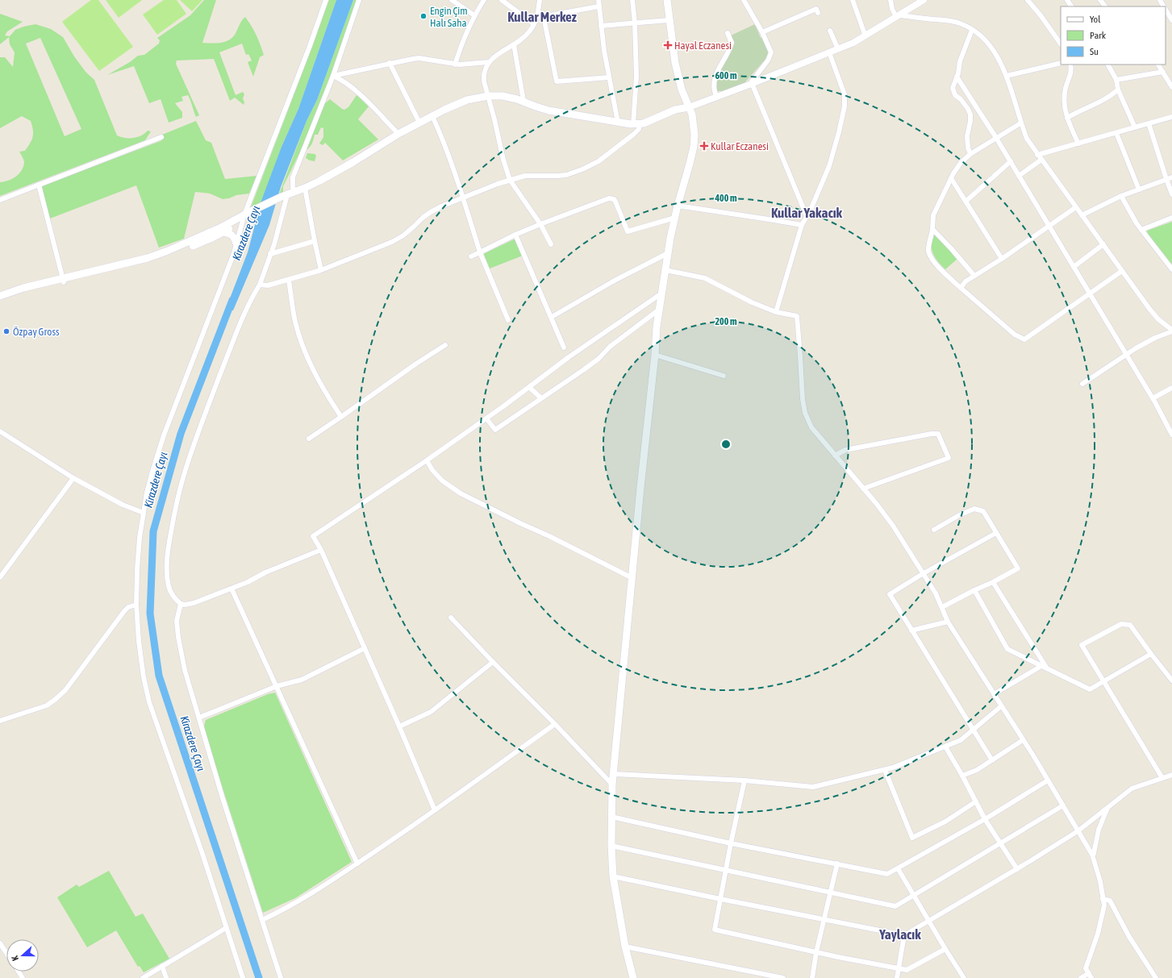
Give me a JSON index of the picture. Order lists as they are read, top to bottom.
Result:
{
  "districts": ["Kullar Merkez", "Kullar Yakacık", "Yaylacık"],
  "water": ["Kirazdere Çayı"],
  "places": {
    "other": ["Engin Çim Halı Saha", "Özpay Gross"],
    "health": ["Hayal Eczanesi", "Kullar Eczanesi"]
  },
  "legend": ["Yol", "Park", "Su"],
  "north": "left",
  "rings": ["600 m", "400 m", "200 m"]
}
